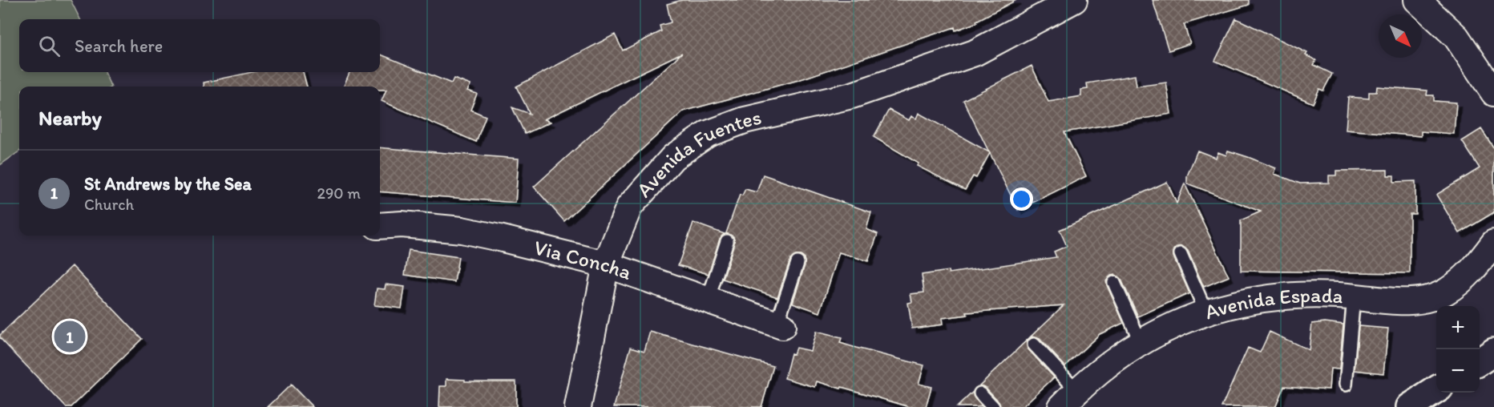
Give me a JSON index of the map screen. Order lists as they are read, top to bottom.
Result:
{
  "streets": {
    "street": ["Avenida Fuentes", "Via Concha", "Avenida Espada"]
  },
  "crossings": [
    ["Avenida Fuentes", "Via Concha"]
  ],
  "north": "bottom right",
  "page": {
    "search": "Search here",
    "heading": "Nearby",
    "list": [
      {
        "mark": "1",
        "name": "St Andrews by the Sea",
        "note": "Church",
        "value": "290 m"
      }
    ],
    "map_buttons": ["+", "−"],
    "pins": "1"
  }
}
